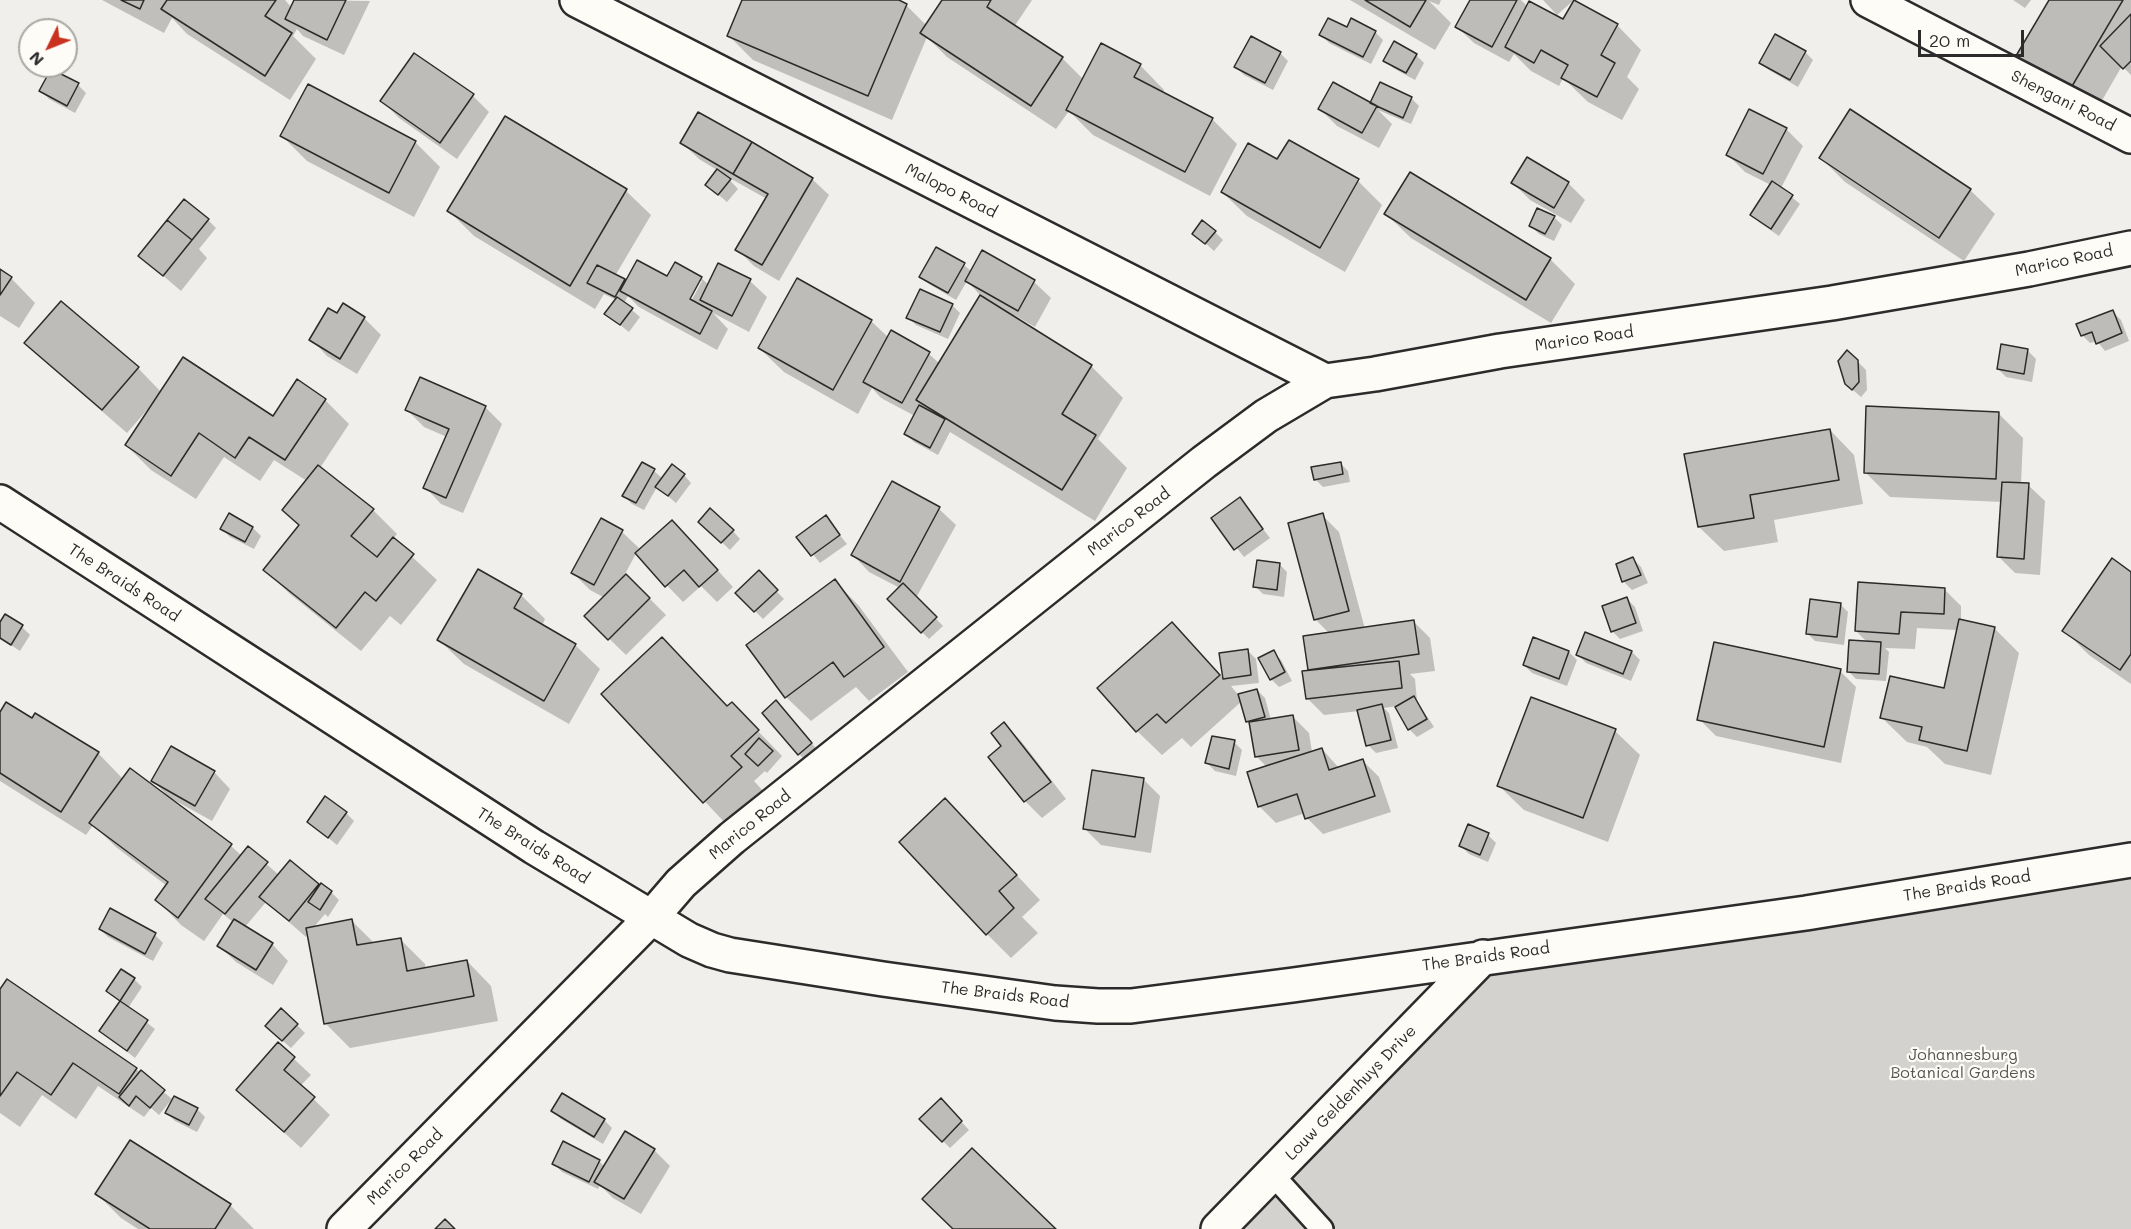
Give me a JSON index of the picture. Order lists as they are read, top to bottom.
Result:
{
  "streets": {
    "street": [
      "Shengani Road",
      "Malopo Road",
      "Marico Road",
      "The Braids Road",
      "Louw Geldenhuys Drive"
    ]
  },
  "crossings": [
    ["Malopo Road", "Marico Road"],
    ["Marico Road", "The Braids Road"],
    ["The Braids Road", "Louw Geldenhuys Drive"]
  ],
  "parks": ["Johannesburg Botanical Gardens"],
  "scale_bar": "20 m",
  "north": "bottom left"
}
